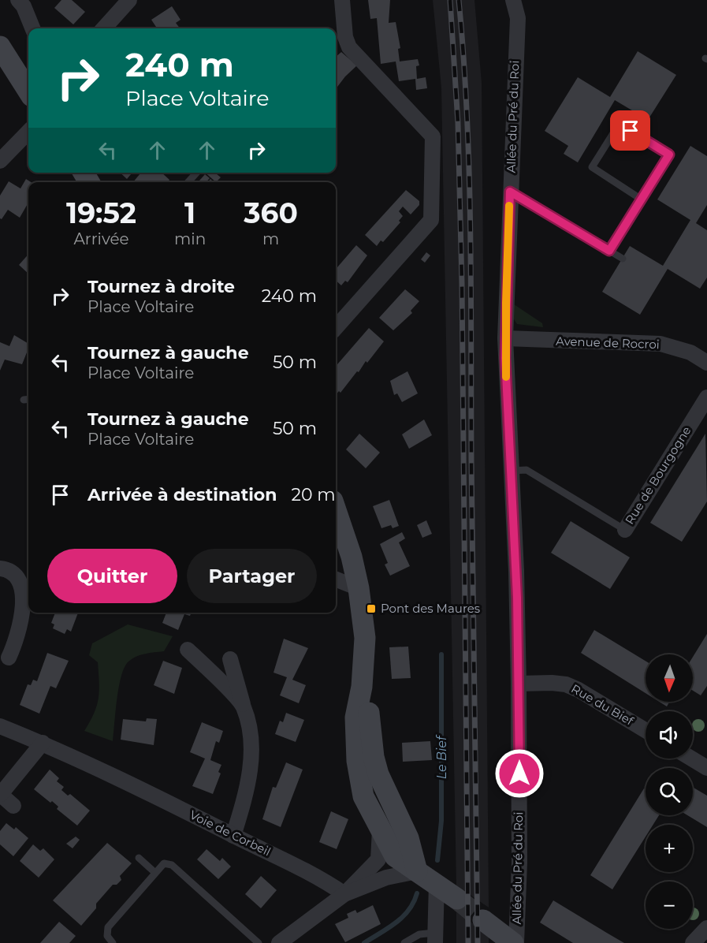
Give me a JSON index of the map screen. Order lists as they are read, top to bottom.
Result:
{
  "streets": {
    "street": [
      "Allée du Pré du Roi",
      "Avenue de Rocroi",
      "Rue de Bourgogne",
      "Rue du Bief",
      "Voie de Corbeil"
    ]
  },
  "crossings": [
    ["Allée du Pré du Roi", "Avenue de Rocroi"],
    ["Allée du Pré du Roi", "Rue du Bief"]
  ],
  "water": ["Le Bief"],
  "places": {
    "transit": ["Pont des Maures"]
  },
  "north": "bottom",
  "page": {
    "turn": ["240 m", "Place Voltaire"],
    "eta": [
      "19:52",
      "Arrivée",
      "1",
      "min",
      "360",
      "m"
    ],
    "list": [
      {
        "name": "Tournez à droite",
        "note": "Place Voltaire",
        "value": "240 m"
      },
      {
        "name": "Tournez à gauche",
        "note": "Place Voltaire",
        "value": "50 m"
      },
      {
        "name": "Tournez à gauche",
        "note": "Place Voltaire",
        "value": "50 m"
      },
      {
        "name": "Arrivée à destination",
        "value": "20 m"
      }
    ],
    "buttons": ["Quitter", "Partager"],
    "map_buttons": ["+", "−"]
  }
}
